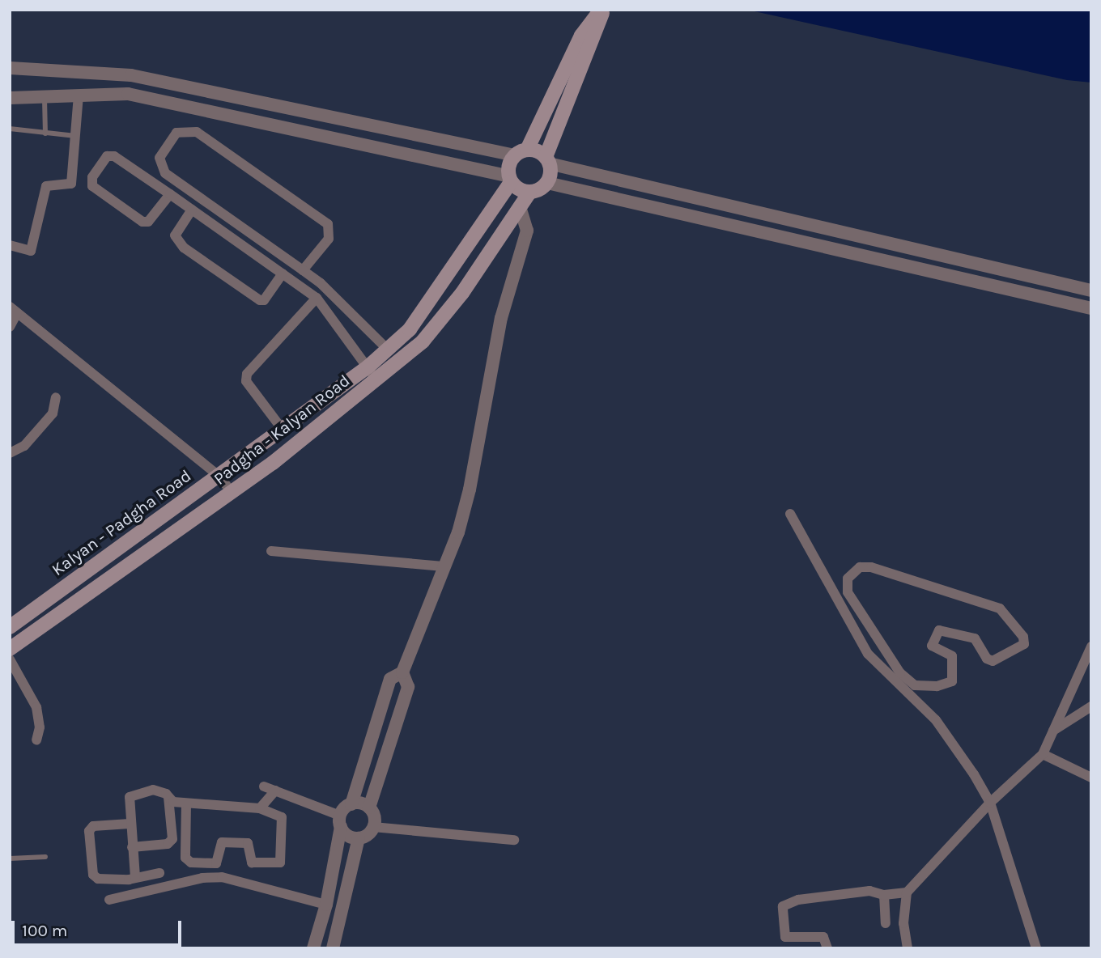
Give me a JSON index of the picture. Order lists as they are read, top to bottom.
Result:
{
  "streets": {
    "main road": ["Padgha - Kalyan Road", "Kalyan - Padgha Road"]
  },
  "crossings": [
    ["Padgha - Kalyan Road", "Kalyan - Padgha Road"]
  ],
  "scale_bar": "100 m"
}
